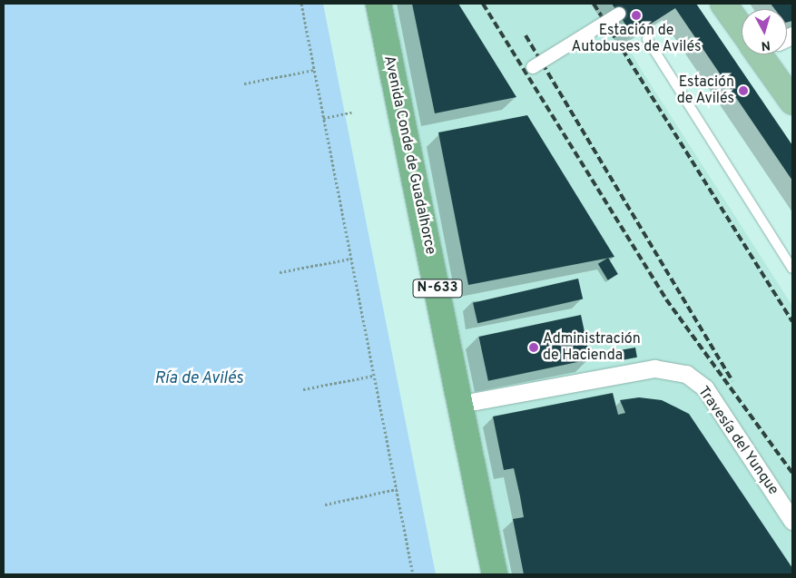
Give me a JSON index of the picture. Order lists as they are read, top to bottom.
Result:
{
  "streets": {
    "highway": ["Avenida Conde de Guadalhorce", "N-633"],
    "street": ["Travesía del Yunque"]
  },
  "crossings": [
    ["Avenida Conde de Guadalhorce", "Travesía del Yunque"]
  ],
  "water": ["Ría de Avilés"],
  "places": ["Estación de Autobuses de Avilés", "Estación de Avilés", "Administración de Hacienda"],
  "north": "bottom"
}
